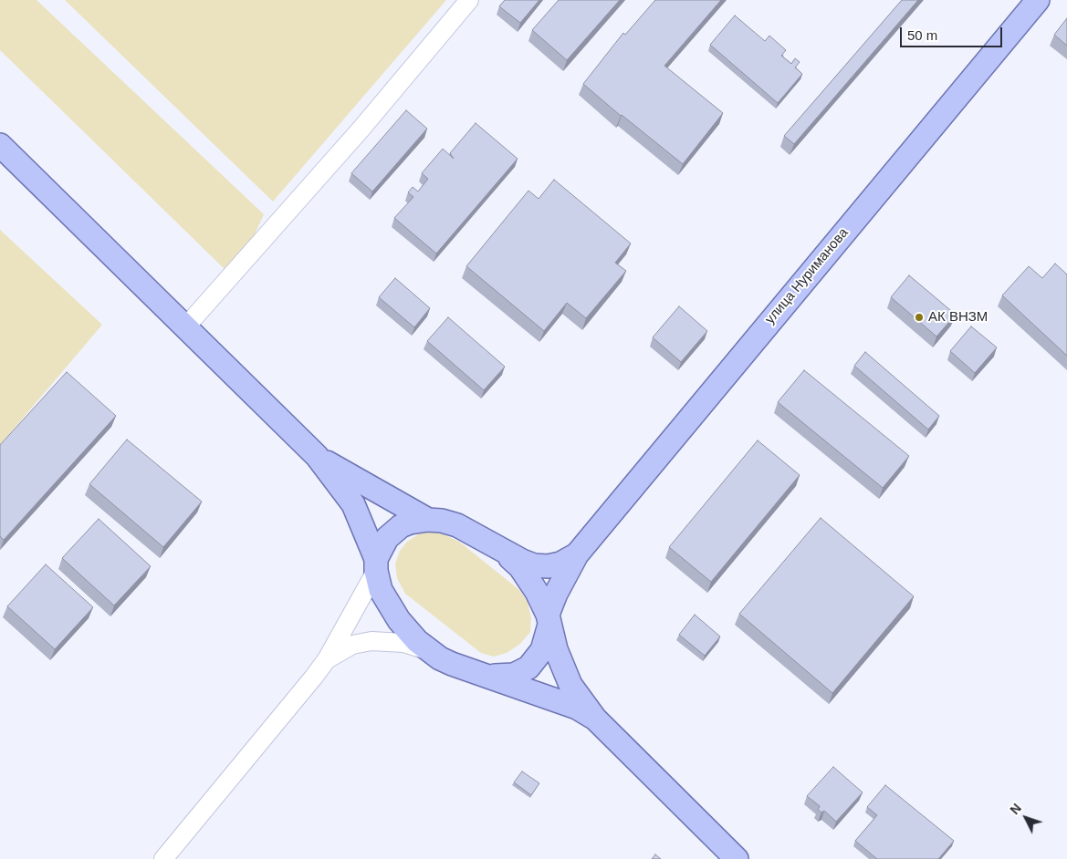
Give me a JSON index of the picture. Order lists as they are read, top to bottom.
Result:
{
  "streets": {
    "main road": ["улица Нуриманова"]
  },
  "places": ["АК ВНЗМ"],
  "scale_bar": "50 m",
  "north": "top left"
}
